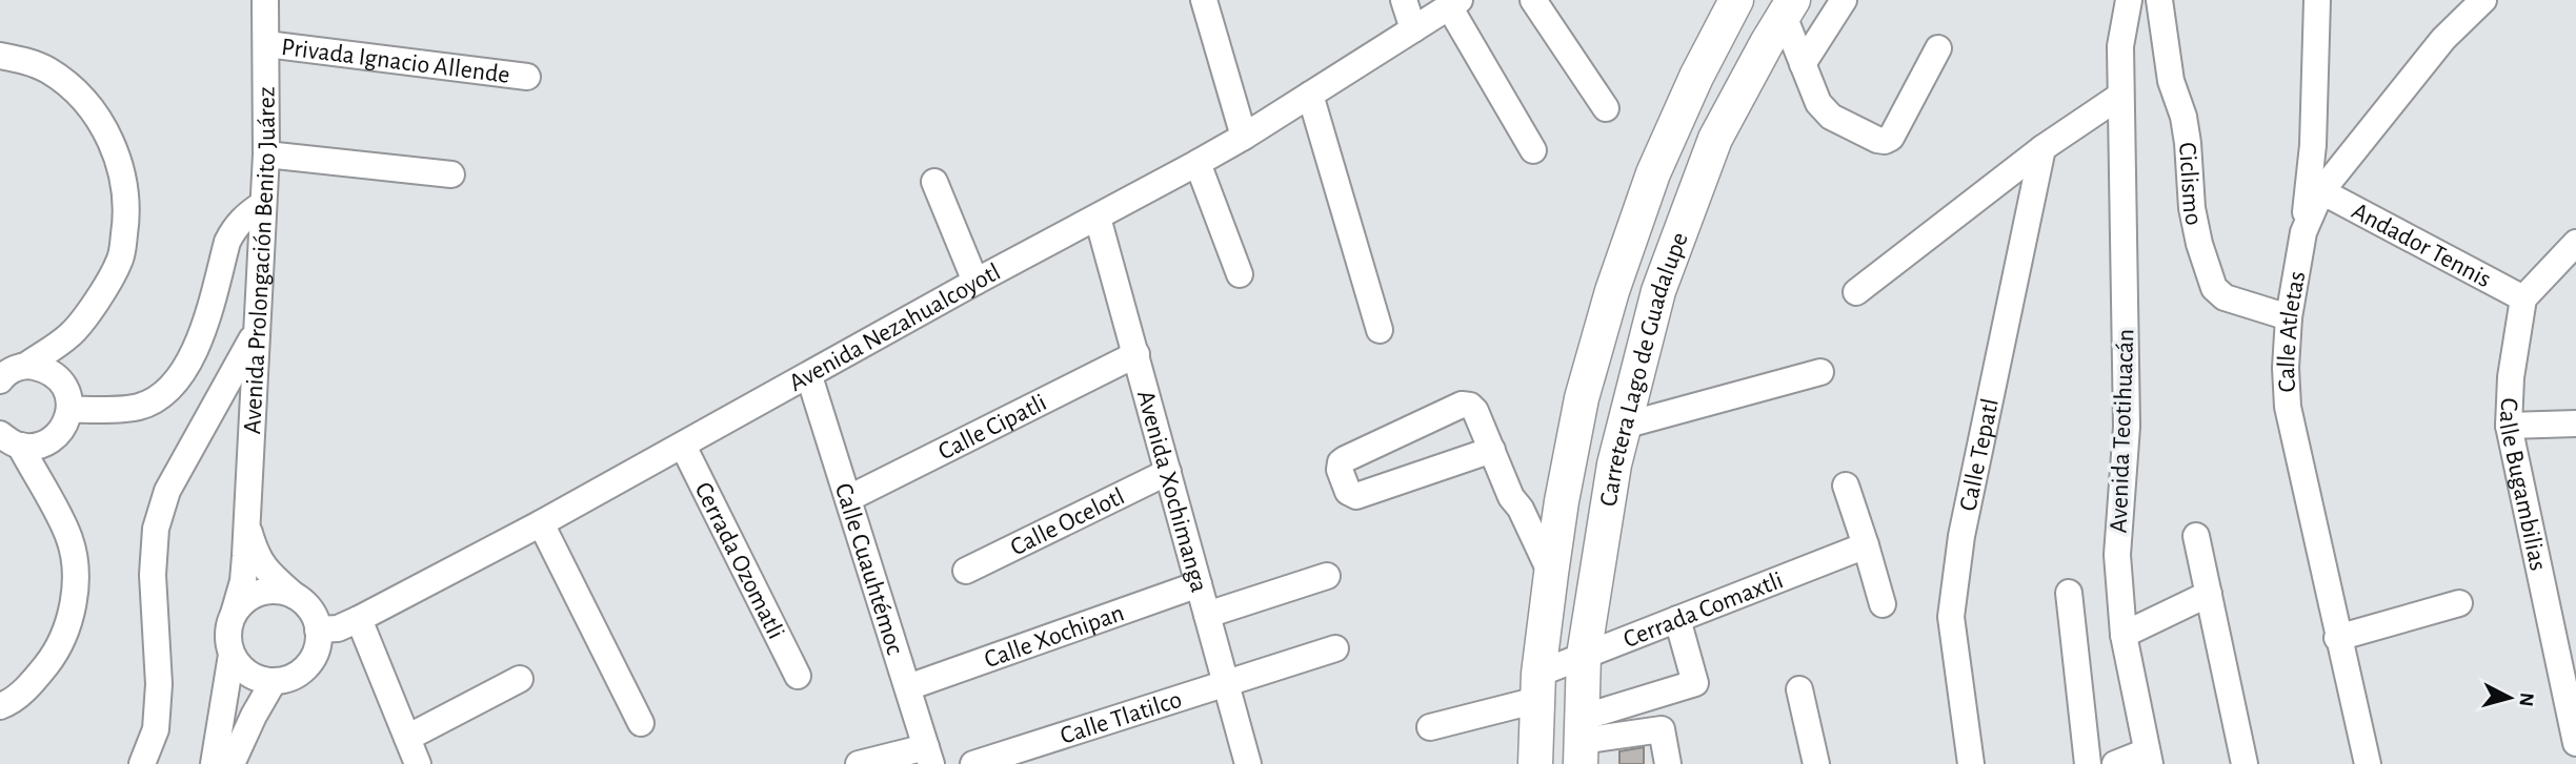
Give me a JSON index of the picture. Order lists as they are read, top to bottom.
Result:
{
  "streets": {
    "main road": ["Carretera Lago de Guadalupe"],
    "street": [
      "Privada Ignacio Allende",
      "Ciclismo",
      "Andador Tennis",
      "Avenida Prolongación Benito Juárez",
      "Avenida Nezahualcoyotl",
      "Calle Atletas",
      "Calle Cipatli",
      "Avenida Teotihuacán",
      "Calle Tepatl",
      "Calle Bugambilias",
      "Avenida Xochimanga",
      "Calle Ocelotl",
      "Cerrada Ozomatli",
      "Calle Cuauhtémoc",
      "Cerrada Comaxtli",
      "Calle Xochipan",
      "Calle Tlatilco"
    ]
  },
  "crossings": [
    ["Privada Ignacio Allende", "Avenida Prolongación Benito Juárez"],
    ["Ciclismo", "Calle Atletas"],
    ["Andador Tennis", "Calle Atletas"],
    ["Andador Tennis", "Calle Bugambilias"],
    ["Avenida Prolongación Benito Juárez", "Avenida Nezahualcoyotl"],
    ["Avenida Nezahualcoyotl", "Avenida Xochimanga"],
    ["Avenida Nezahualcoyotl", "Cerrada Ozomatli"],
    ["Avenida Nezahualcoyotl", "Calle Cuauhtémoc"],
    ["Carretera Lago de Guadalupe", "Cerrada Comaxtli"],
    ["Calle Cipatli", "Avenida Xochimanga"],
    ["Calle Cipatli", "Calle Cuauhtémoc"],
    ["Avenida Xochimanga", "Calle Ocelotl"],
    ["Avenida Xochimanga", "Calle Xochipan"],
    ["Avenida Xochimanga", "Calle Tlatilco"],
    ["Calle Cuauhtémoc", "Calle Xochipan"]
  ],
  "north": "right"
}
